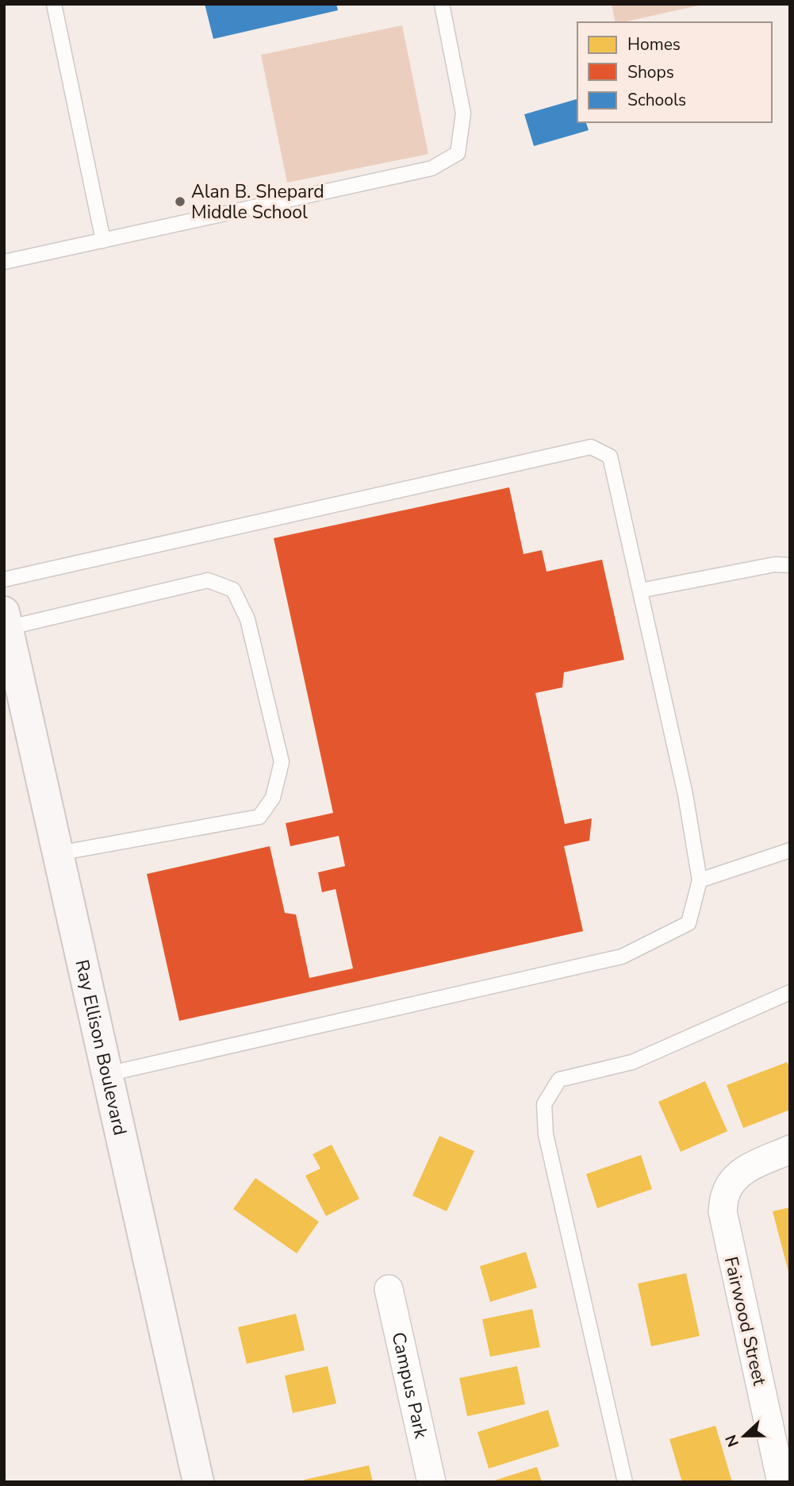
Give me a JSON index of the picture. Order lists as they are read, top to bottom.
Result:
{
  "streets": {
    "main road": ["Ray Ellison Boulevard"],
    "street": ["Fairwood Street", "Campus Park"]
  },
  "places": ["Alan B. Shepard Middle School"],
  "legend": ["Homes", "Shops", "Schools"],
  "north": "left"
}
